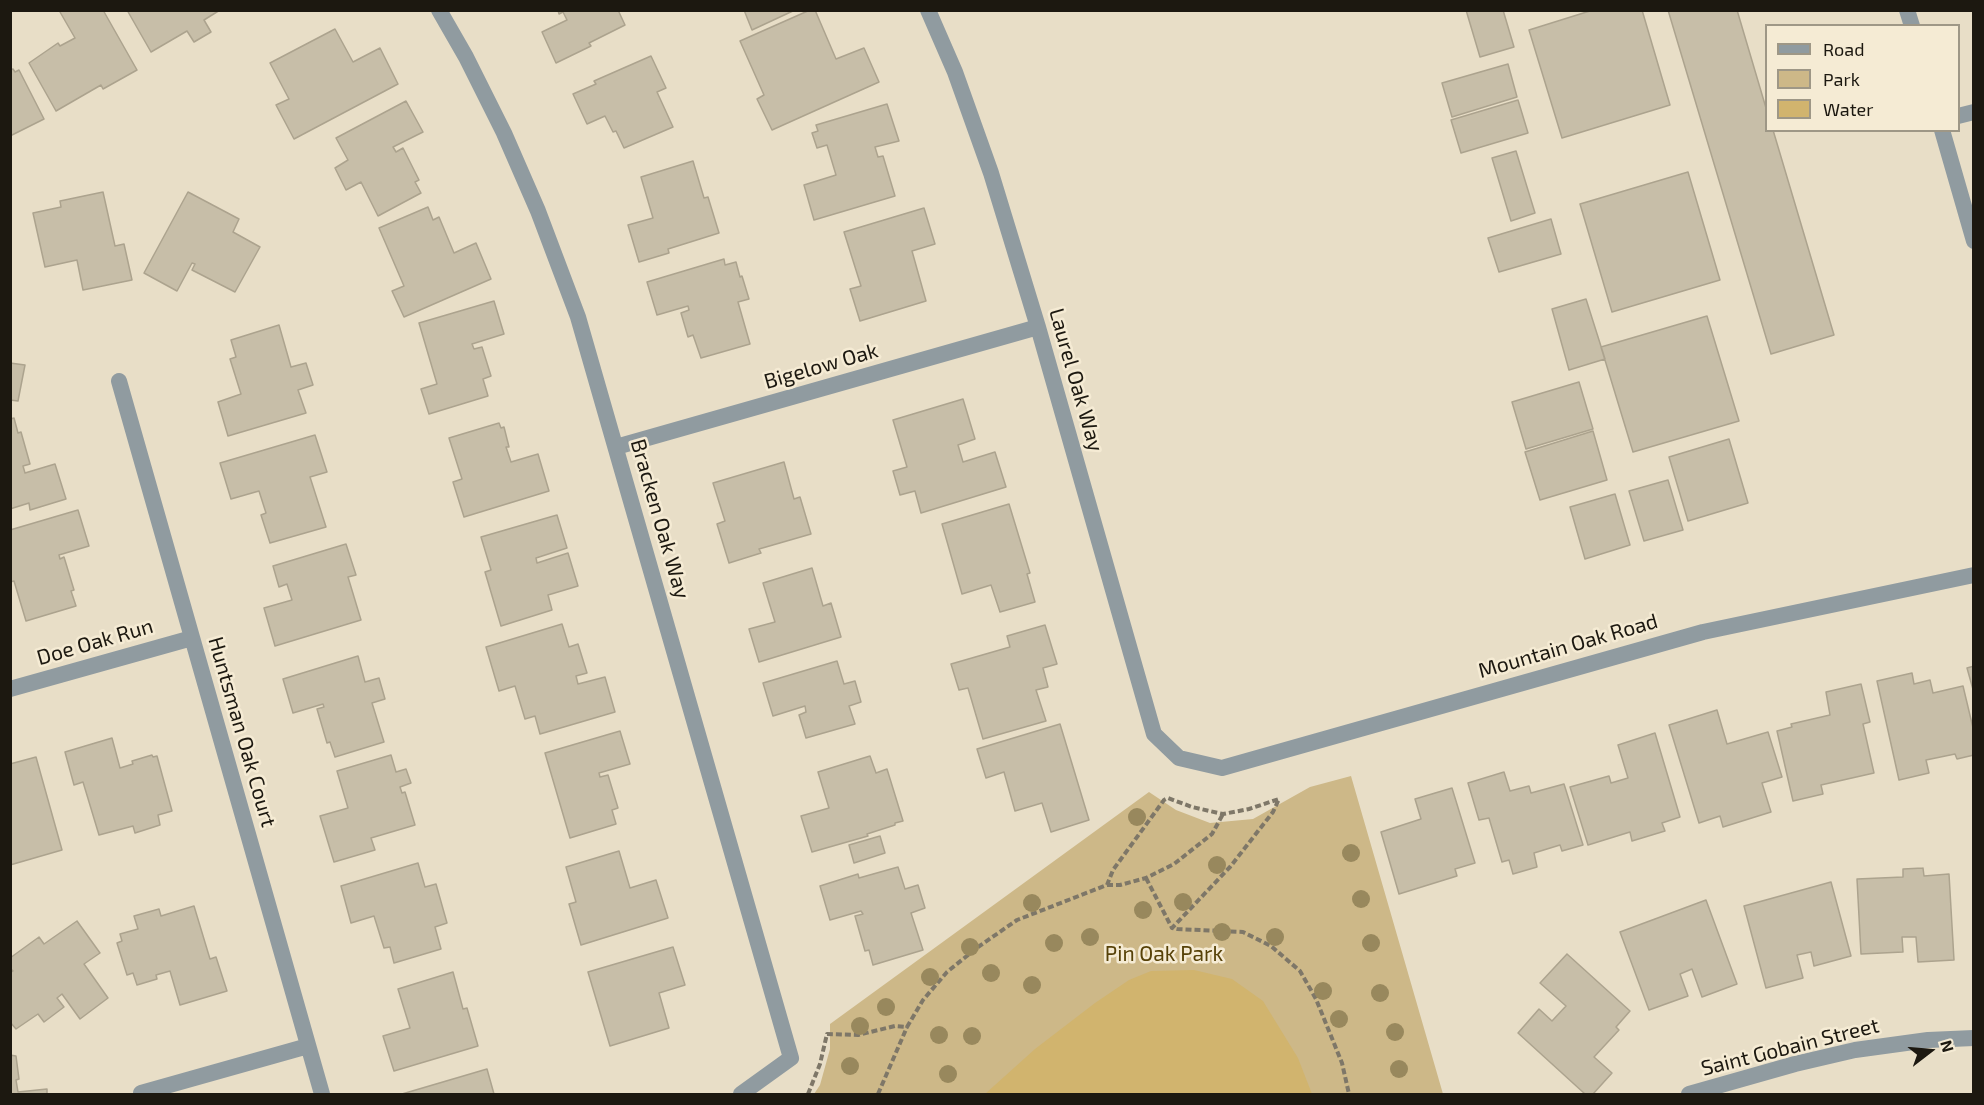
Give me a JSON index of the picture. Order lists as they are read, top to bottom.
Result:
{
  "streets": {
    "street": [
      "Bigelow Oak",
      "Laurel Oak Way",
      "Bracken Oak Way",
      "Doe Oak Run",
      "Mountain Oak Road",
      "Huntsman Oak Court",
      "Saint Gobain Street"
    ]
  },
  "crossings": [
    ["Bigelow Oak", "Laurel Oak Way"],
    ["Bigelow Oak", "Bracken Oak Way"],
    ["Laurel Oak Way", "Mountain Oak Road"],
    ["Doe Oak Run", "Huntsman Oak Court"]
  ],
  "parks": ["Pin Oak Park"],
  "legend": ["Road", "Park", "Water"],
  "north": "right"
}
